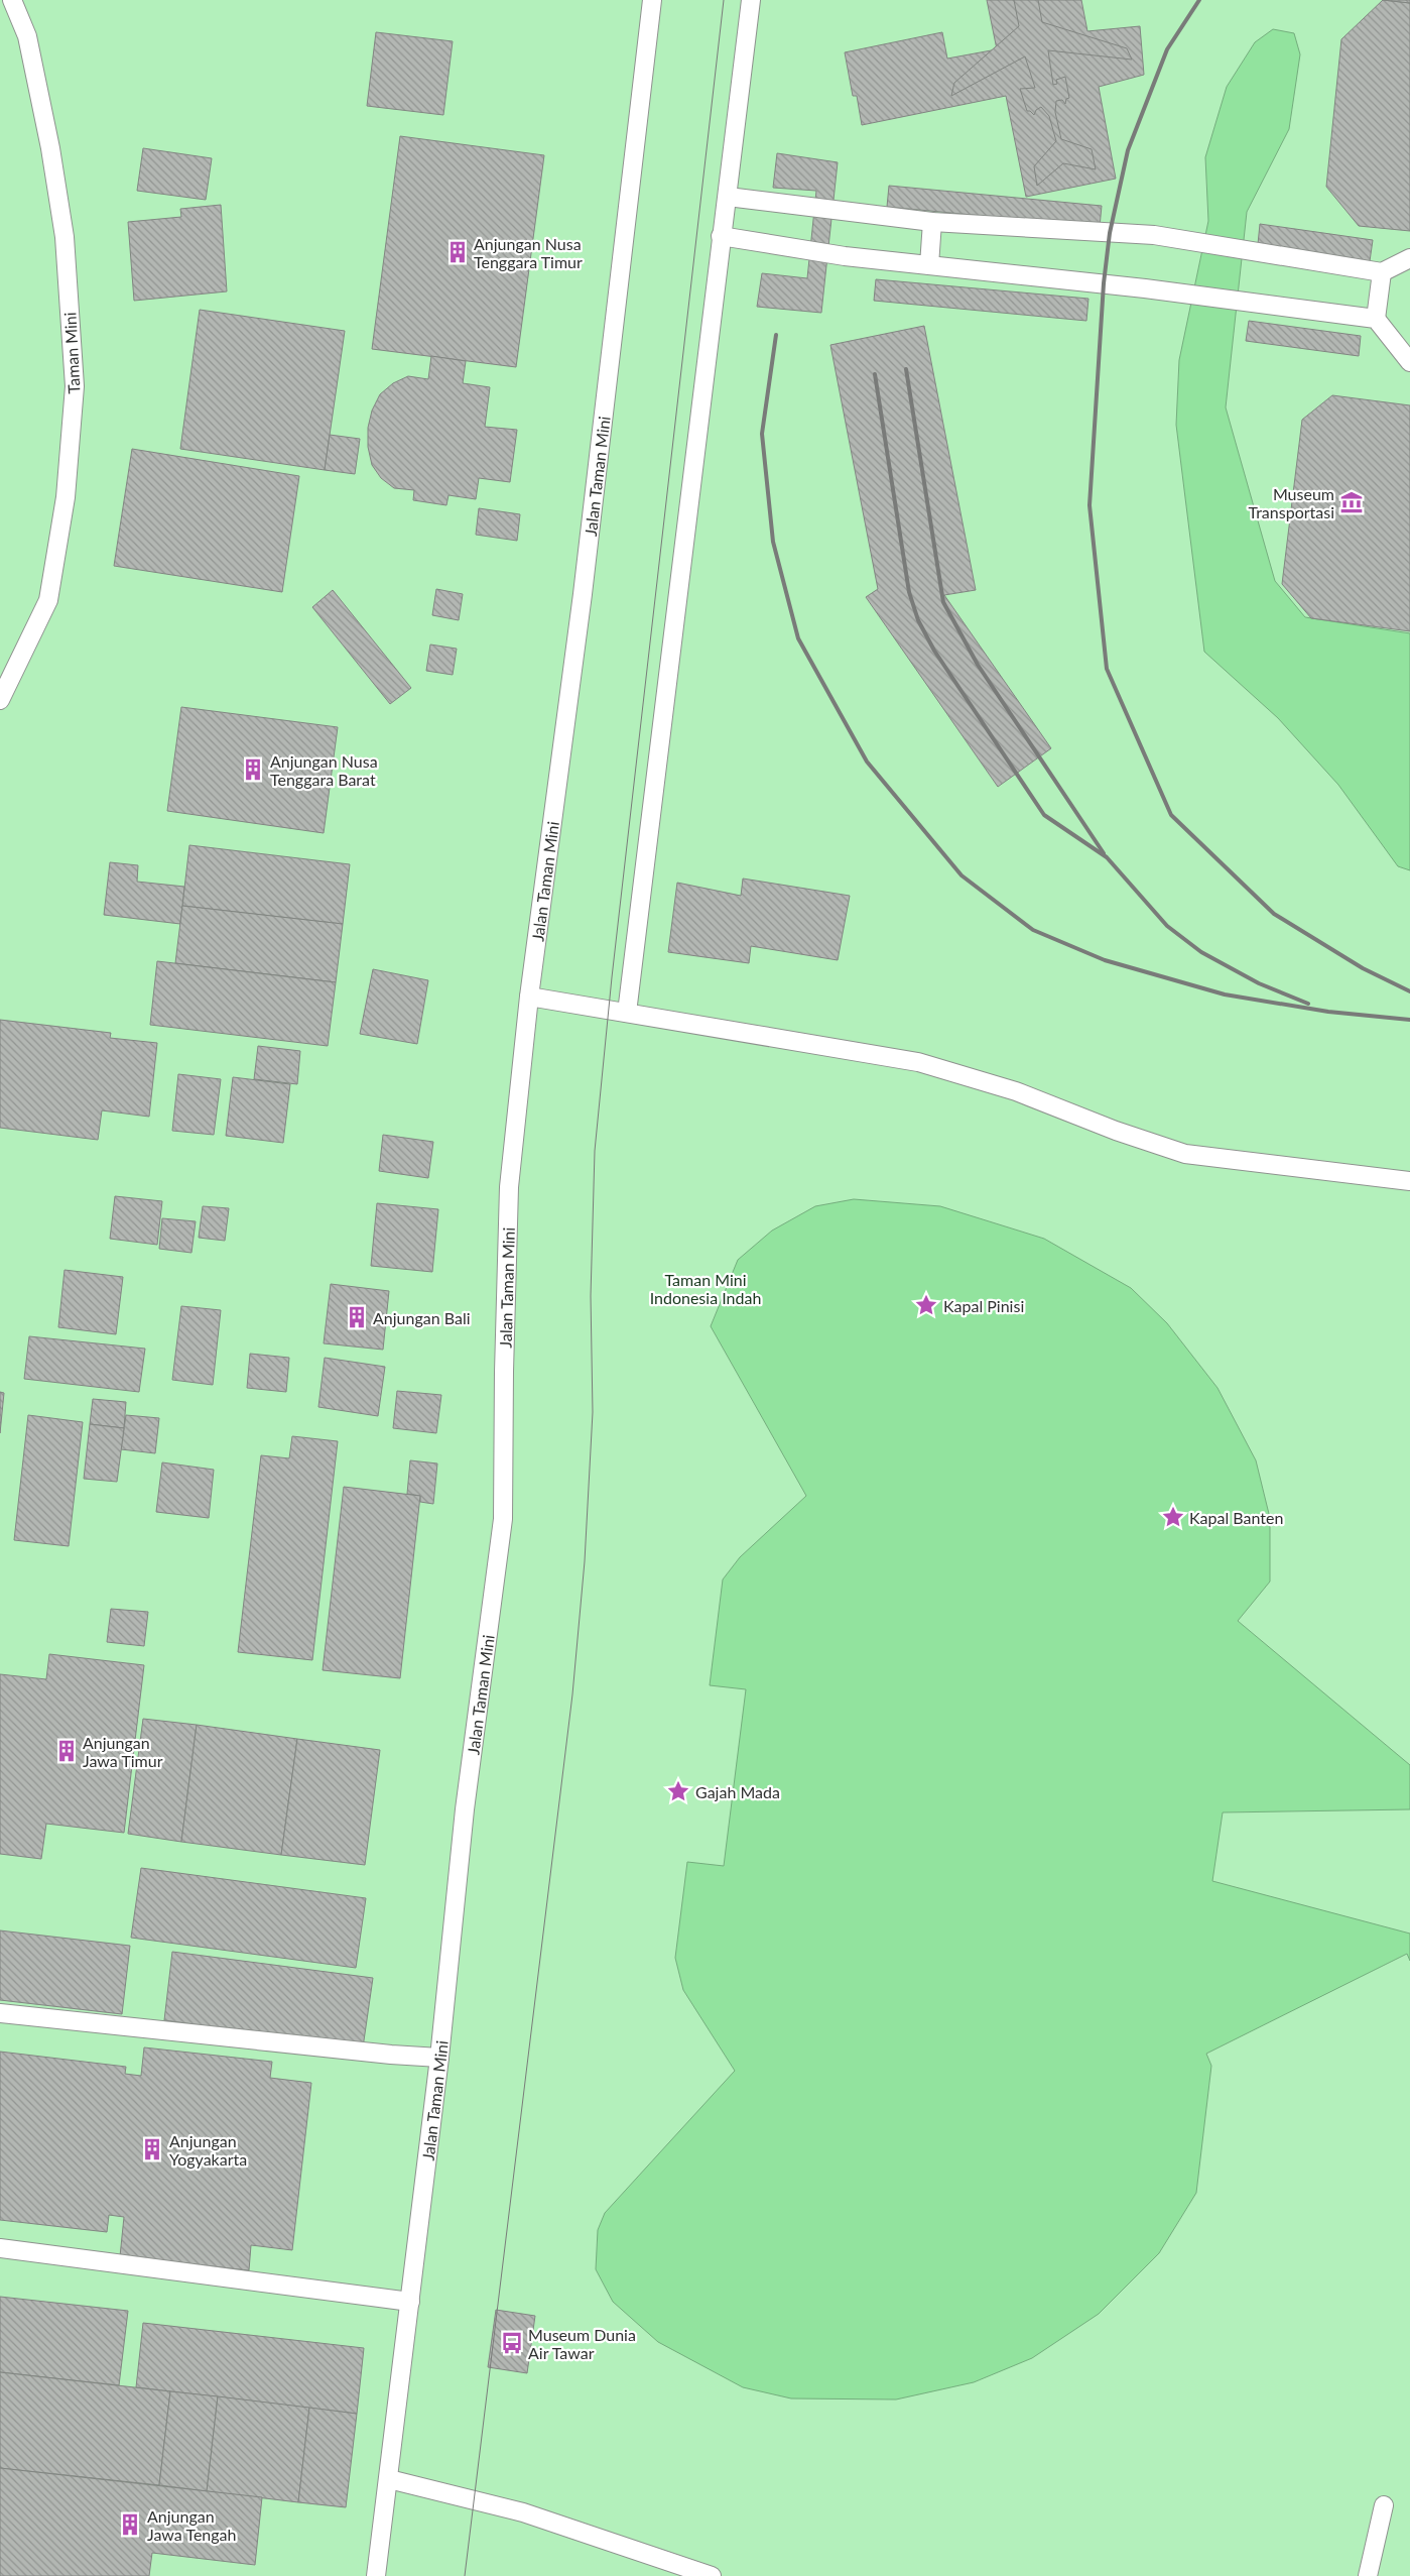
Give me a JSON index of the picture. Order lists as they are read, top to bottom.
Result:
{
  "streets": {
    "lane": ["Taman Mini", "Jalan Taman Mini"]
  },
  "parks": ["Taman Mini Indonesia Indah"],
  "places": {
    "building": [
      "Anjungan Nusa Tenggara Timur",
      "Anjungan Nusa Tenggara Barat",
      "Anjungan Bali",
      "Anjungan Jawa Timur",
      "Anjungan Yogyakarta",
      "Anjungan Jawa Tengah"
    ],
    "museum": ["Museum Transportasi"],
    "place": ["Kapal Pinisi", "Kapal Banten", "Gajah Mada"],
    "bus stop": ["Museum Dunia Air Tawar"]
  }
}
